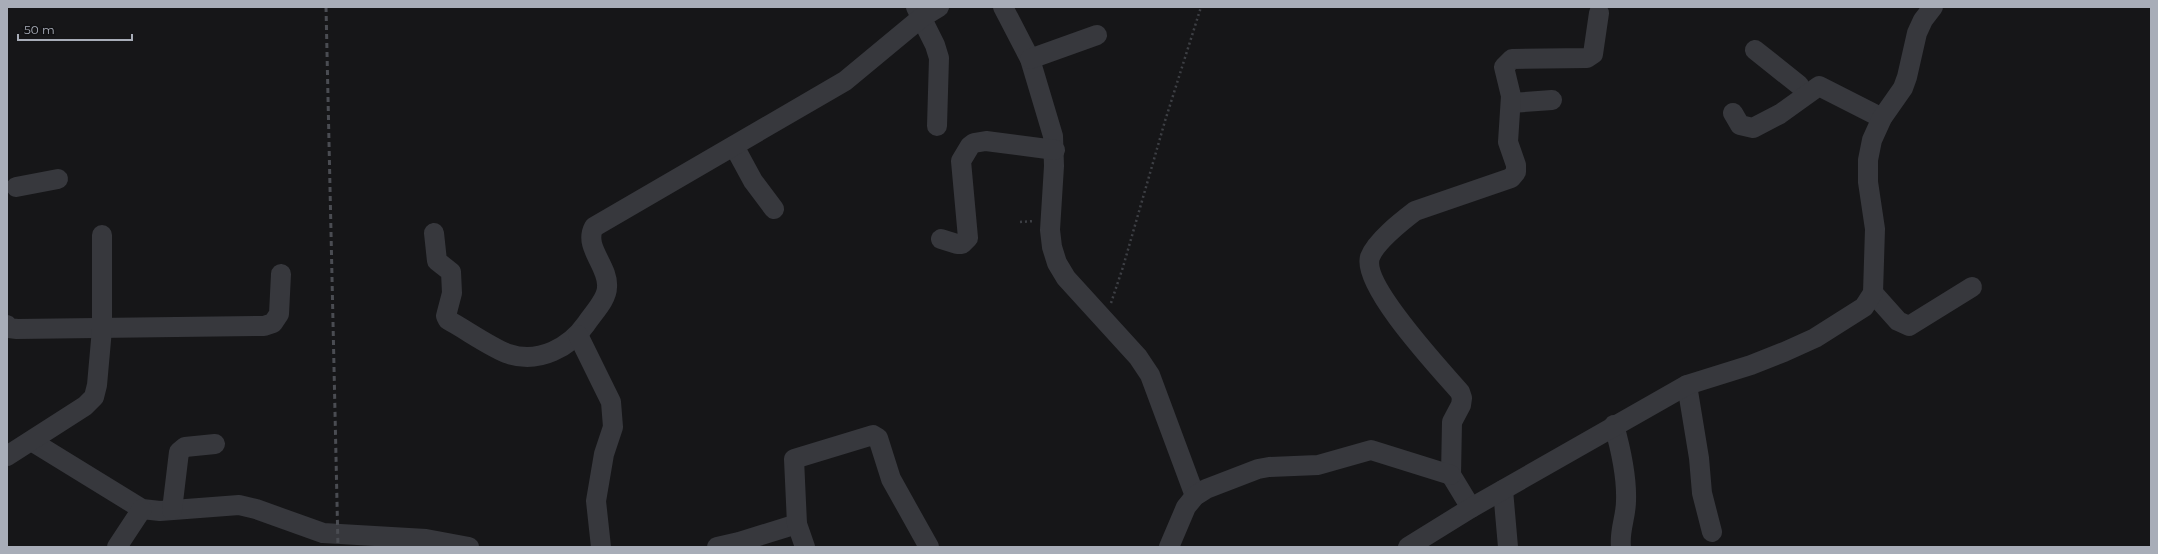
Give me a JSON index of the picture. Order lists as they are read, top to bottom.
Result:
{
  "scale_bar": "50 m"
}
